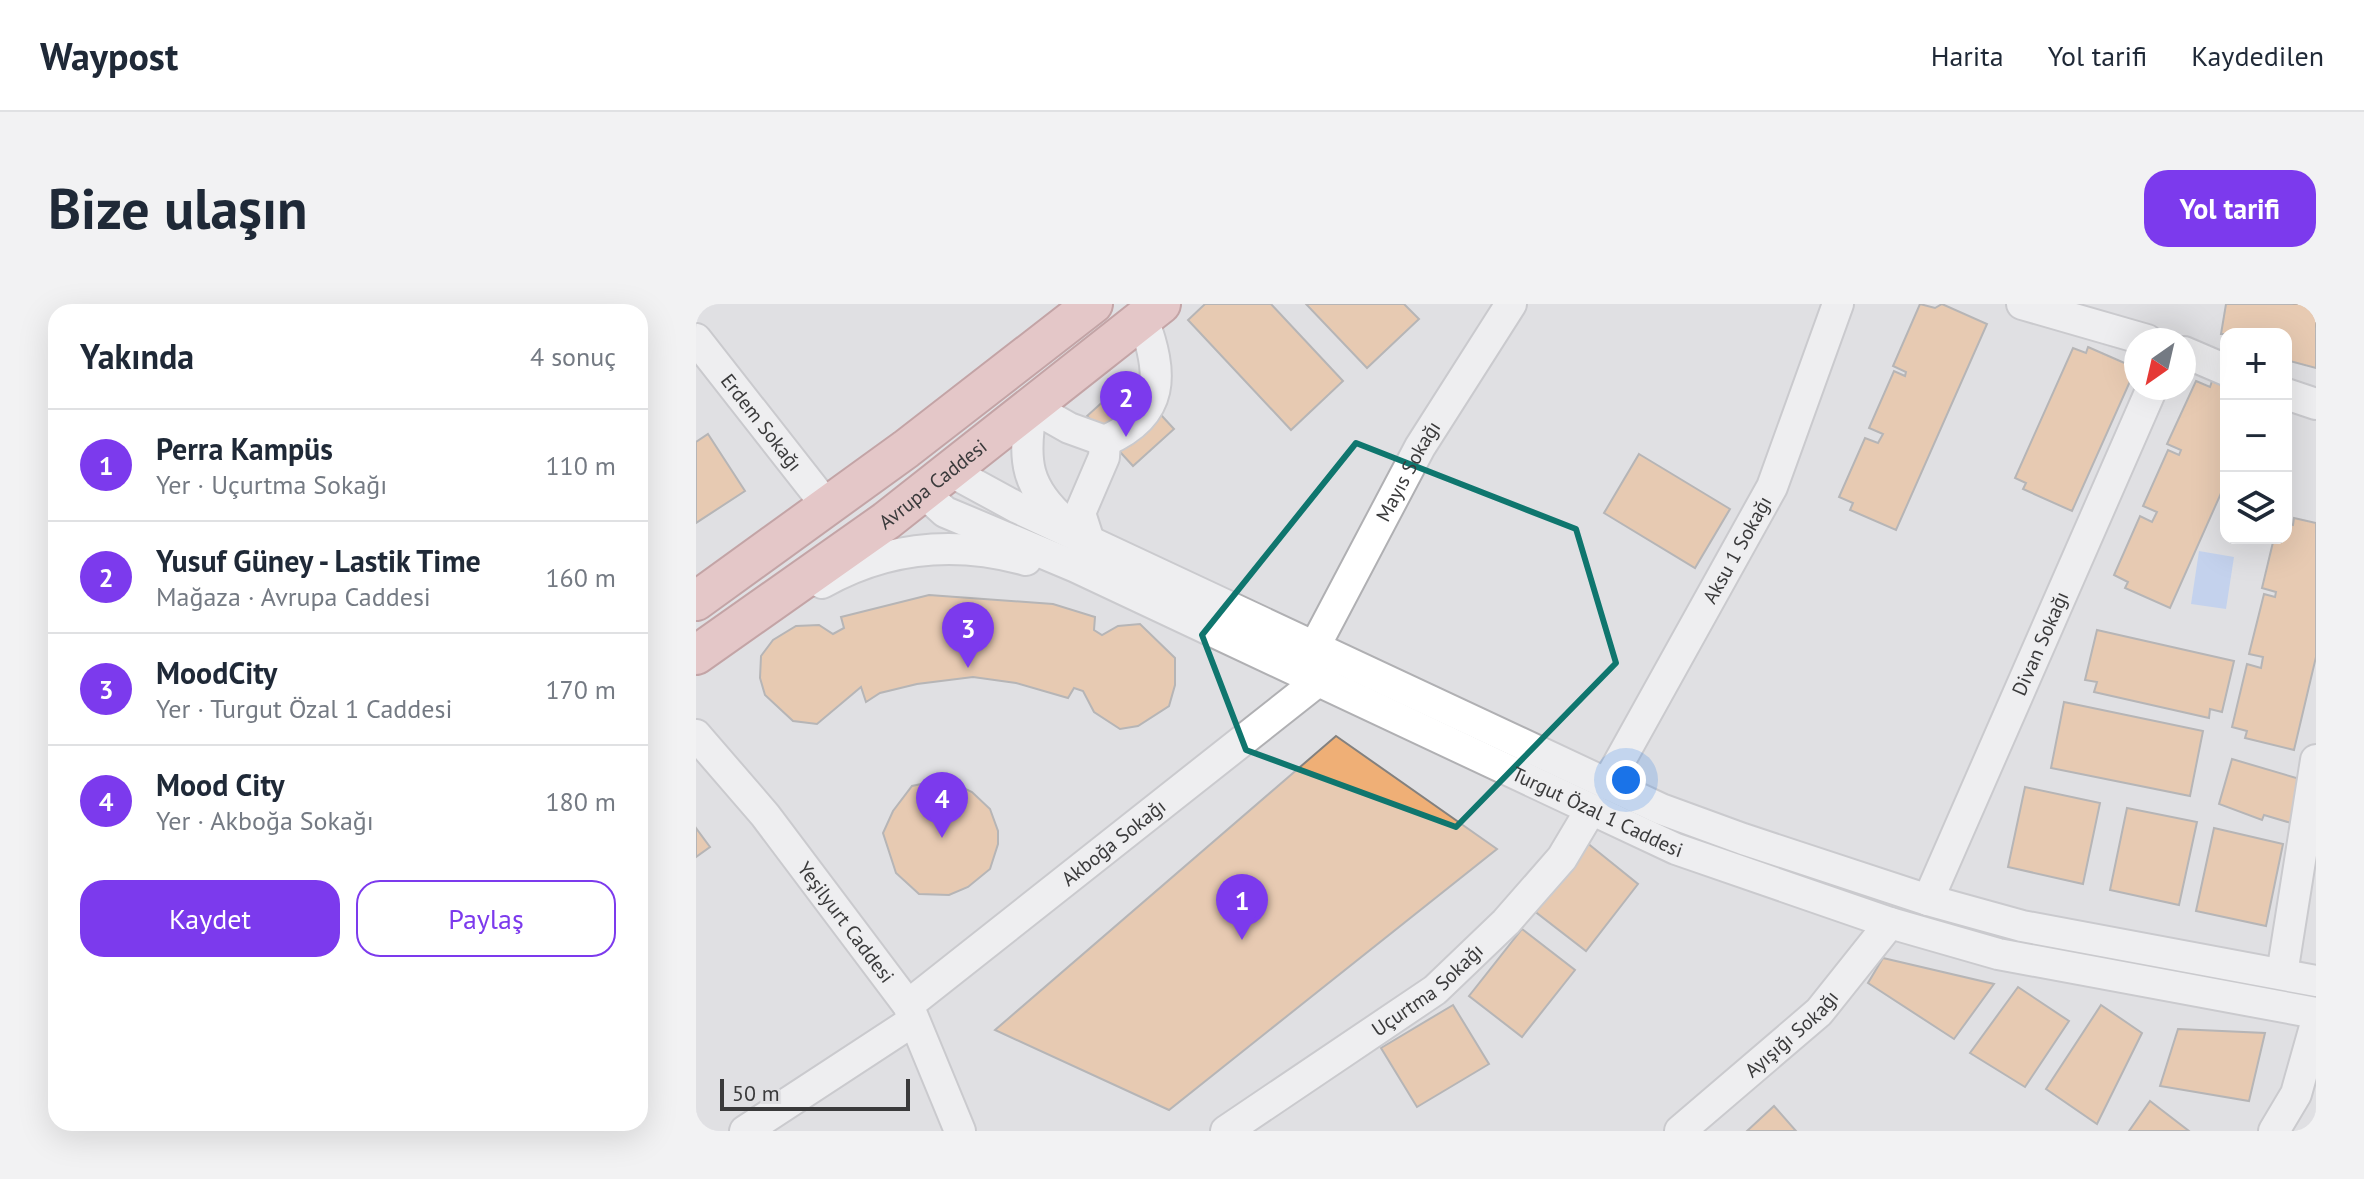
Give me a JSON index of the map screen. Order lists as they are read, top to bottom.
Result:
{
  "streets": {
    "main road": ["Avrupa Caddesi"],
    "street": [
      "Erdem Sokağı",
      "Mayıs Sokağı",
      "Aksu 1 Sokağı",
      "Divan Sokağı",
      "Turgut Özal 1 Caddesi",
      "Akboğa Sokağı",
      "Yeşilyurt Caddesi",
      "Uçurtma Sokağı",
      "Ayışığı Sokağı"
    ]
  },
  "crossings": [
    ["Mayıs Sokağı", "Turgut Özal 1 Caddesi"],
    ["Avrupa Caddesi", "Turgut Özal 1 Caddesi"],
    ["Aksu 1 Sokağı", "Turgut Özal 1 Caddesi"],
    ["Divan Sokağı", "Turgut Özal 1 Caddesi"],
    ["Turgut Özal 1 Caddesi", "Akboğa Sokağı"],
    ["Turgut Özal 1 Caddesi", "Uçurtma Sokağı"],
    ["Turgut Özal 1 Caddesi", "Ayışığı Sokağı"],
    ["Akboğa Sokağı", "Yeşilyurt Caddesi"]
  ],
  "scale_bar": "50 m",
  "north": "bottom left",
  "page": {
    "header": "Waypost",
    "nav": ["Harita", "Yol tarifi", "Kaydedilen"],
    "buttons": [
      "Yol tarifi",
      ["Kaydet", "Paylaş"]
    ],
    "title": "Bize ulaşın",
    "heading": ["Yakında", "4 sonuç"],
    "map_buttons": ["+", "−"],
    "pins": [
      "2",
      "3",
      "4",
      "1"
    ],
    "list": [
      {
        "mark": "1",
        "name": "Perra Kampüs",
        "note": "Yer · Uçurtma Sokağı",
        "value": "110 m"
      },
      {
        "mark": "2",
        "name": "Yusuf Güney - Lastik Time",
        "note": "Mağaza · Avrupa Caddesi",
        "value": "160 m"
      },
      {
        "mark": "3",
        "name": "MoodCity",
        "note": "Yer · Turgut Özal 1 Caddesi",
        "value": "170 m"
      },
      {
        "mark": "4",
        "name": "Mood City",
        "note": "Yer · Akboğa Sokağı",
        "value": "180 m"
      }
    ],
    "scale": "50 m"
  }
}
